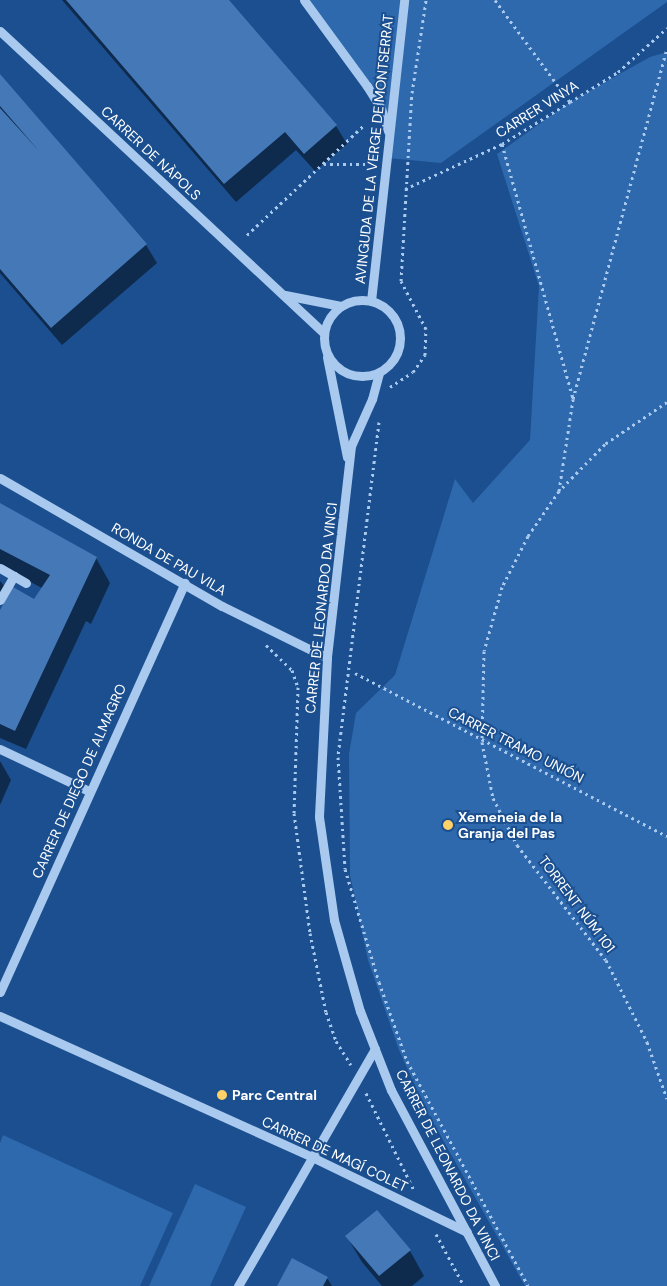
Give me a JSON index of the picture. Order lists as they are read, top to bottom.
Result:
{
  "streets": {
    "street": [
      "AVINGUDA DE LA VERGE DE MONTSERRAT",
      "CARRER DE NÀPOLS",
      "RONDA DE PAU VILA",
      "CARRER DE LEONARDO DA VINCI",
      "CARRER DE DIEGO DE ALMAGRO",
      "CARRER DE MAGÍ COLET"
    ],
    "path": ["CARRER VINYA", "CARRER TRAMO UNIÓN", "TORRENT NÚM 101"]
  },
  "crossings": [
    ["AVINGUDA DE LA VERGE DE MONTSERRAT", "CARRER DE NÀPOLS"],
    ["AVINGUDA DE LA VERGE DE MONTSERRAT", "CARRER DE LEONARDO DA VINCI"],
    ["CARRER DE NÀPOLS", "CARRER DE LEONARDO DA VINCI"],
    ["RONDA DE PAU VILA", "CARRER DE LEONARDO DA VINCI"],
    ["RONDA DE PAU VILA", "CARRER DE DIEGO DE ALMAGRO"],
    ["CARRER DE LEONARDO DA VINCI", "CARRER DE MAGÍ COLET"],
    ["CARRER TRAMO UNIÓN", "TORRENT NÚM 101"]
  ],
  "places": ["Xemeneia de la Granja del Pas", "Parc Central"]
}
